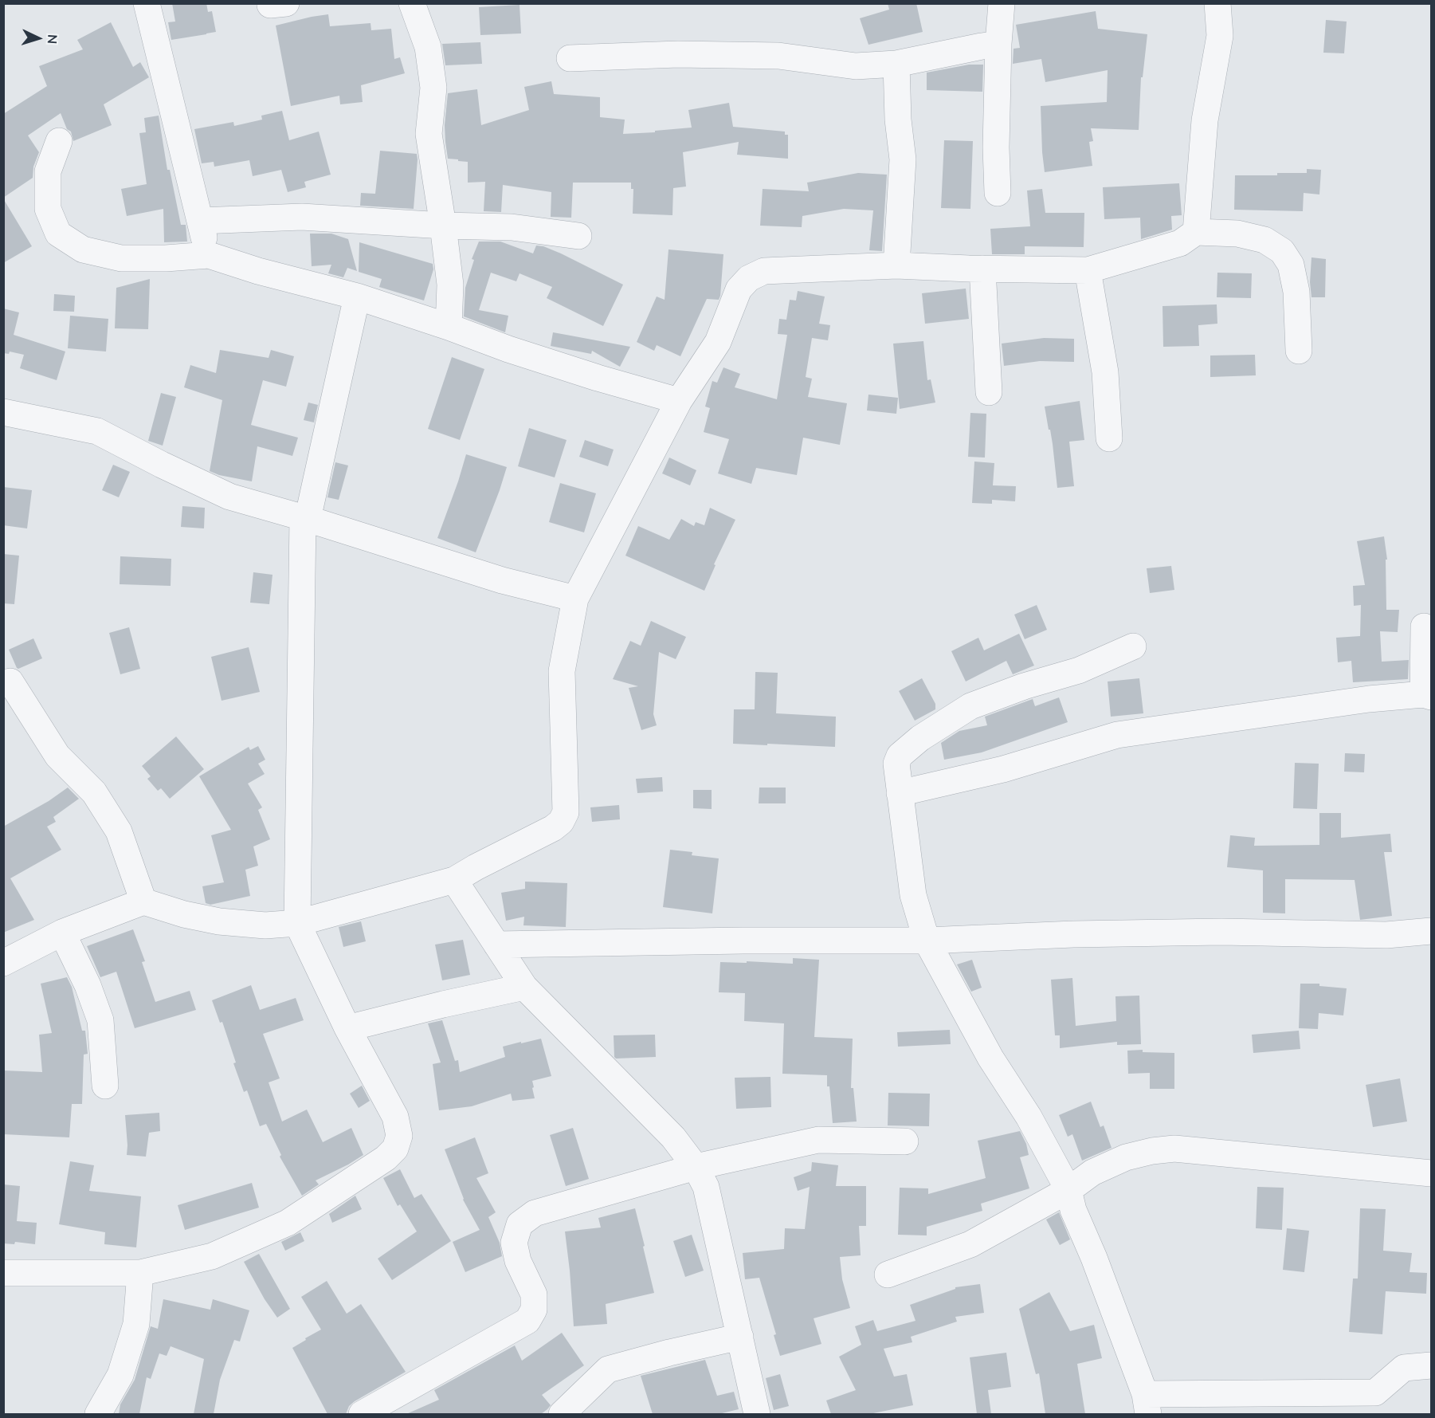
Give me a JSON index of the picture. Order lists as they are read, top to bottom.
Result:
{
  "north": "right"
}
